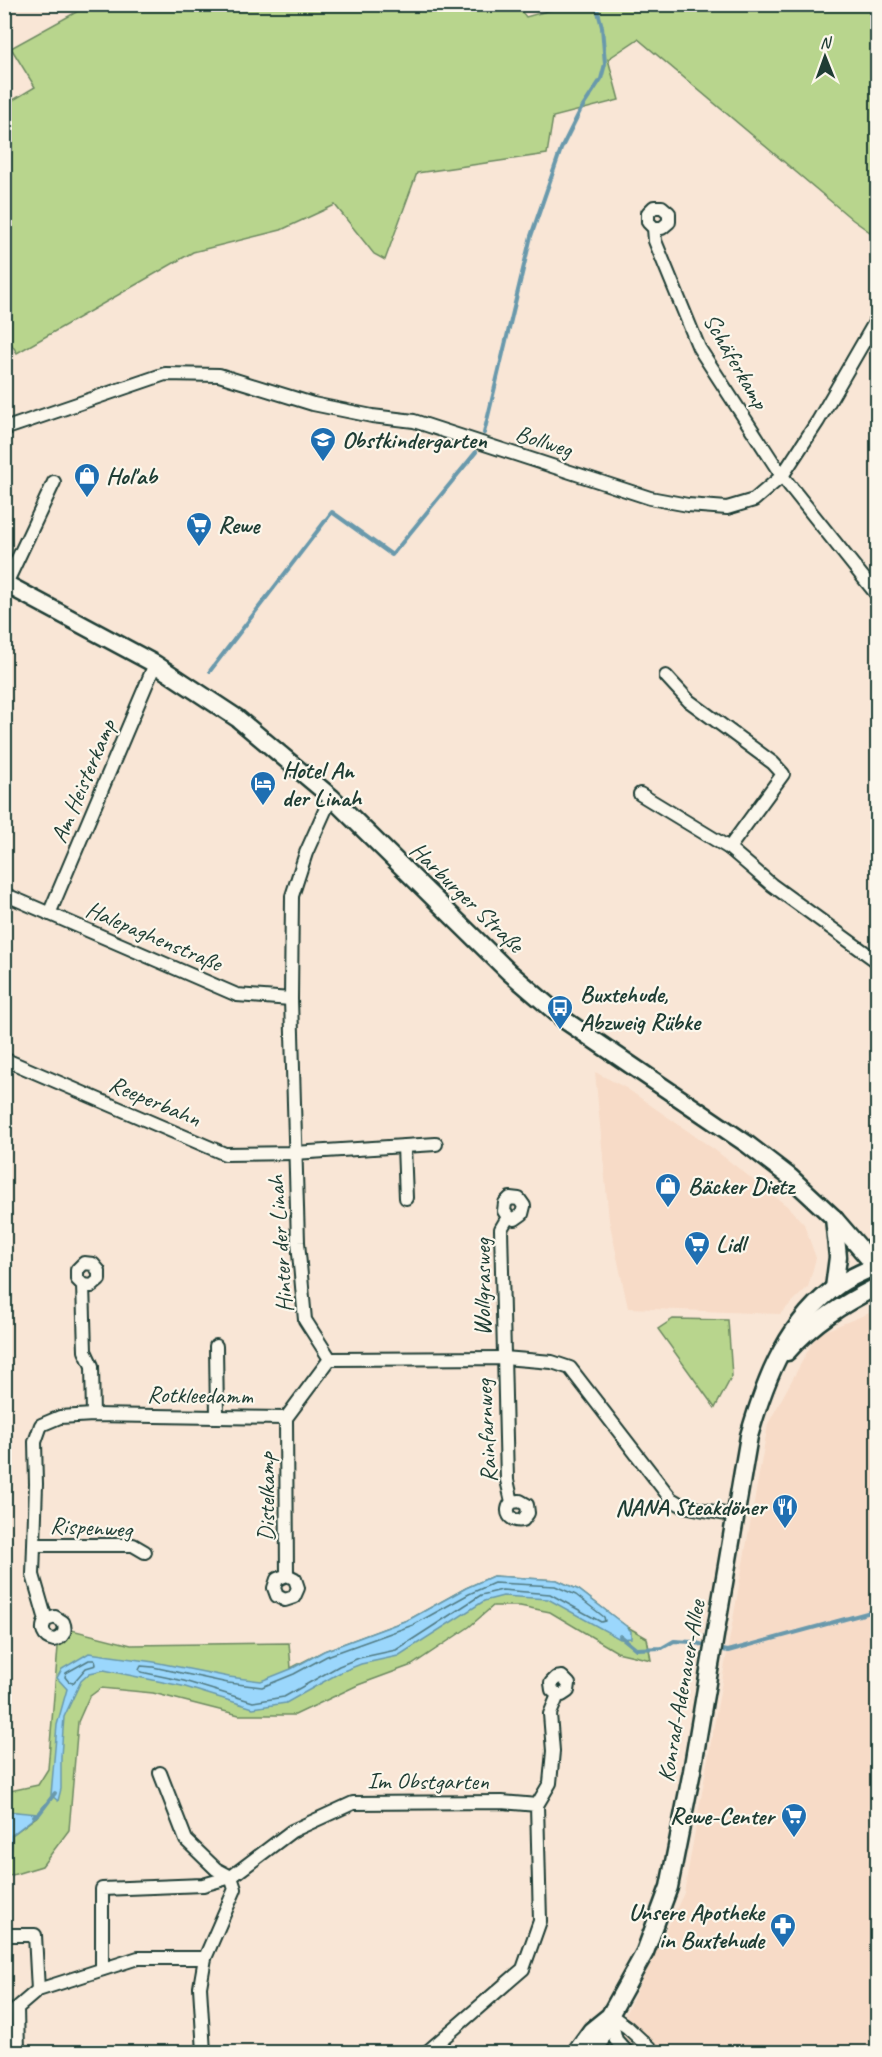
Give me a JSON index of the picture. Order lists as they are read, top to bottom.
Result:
{
  "streets": {
    "street": [
      "Schäferkamp",
      "Bollweg",
      "Am Heisterkamp",
      "Harburger Straße",
      "Halepaghenstraße",
      "Reeperbahn",
      "Hinter der Linah",
      "Wollgrasweg",
      "Rotkleedamm",
      "Rainfarnweg",
      "Distelkamp",
      "Rispenweg",
      "Konrad-Adenauer-Allee",
      "Im Obstgarten"
    ]
  },
  "crossings": [
    ["Schäferkamp", "Bollweg"],
    ["Am Heisterkamp", "Harburger Straße"],
    ["Am Heisterkamp", "Halepaghenstraße"],
    ["Harburger Straße", "Hinter der Linah"],
    ["Harburger Straße", "Konrad-Adenauer-Allee"],
    ["Halepaghenstraße", "Hinter der Linah"],
    ["Reeperbahn", "Hinter der Linah"],
    ["Hinter der Linah", "Rotkleedamm"],
    ["Wollgrasweg", "Rainfarnweg"],
    ["Rotkleedamm", "Distelkamp"],
    ["Rotkleedamm", "Rispenweg"]
  ],
  "places": {
    "school or university": ["Obstkindergarten"],
    "shop": ["Hol'ab", "Bäcker Dietz"],
    "supermarket": ["Rewe", "Lidl", "Rewe-Center"],
    "hotel": ["Hotel An der Linah"],
    "bus stop": ["Buxtehude, Abzweig Rübke"],
    "restaurant": ["NANA Steakdöner"],
    "pharmacy": ["Unsere Apotheke in Buxtehude"]
  },
  "north": "top"
}
